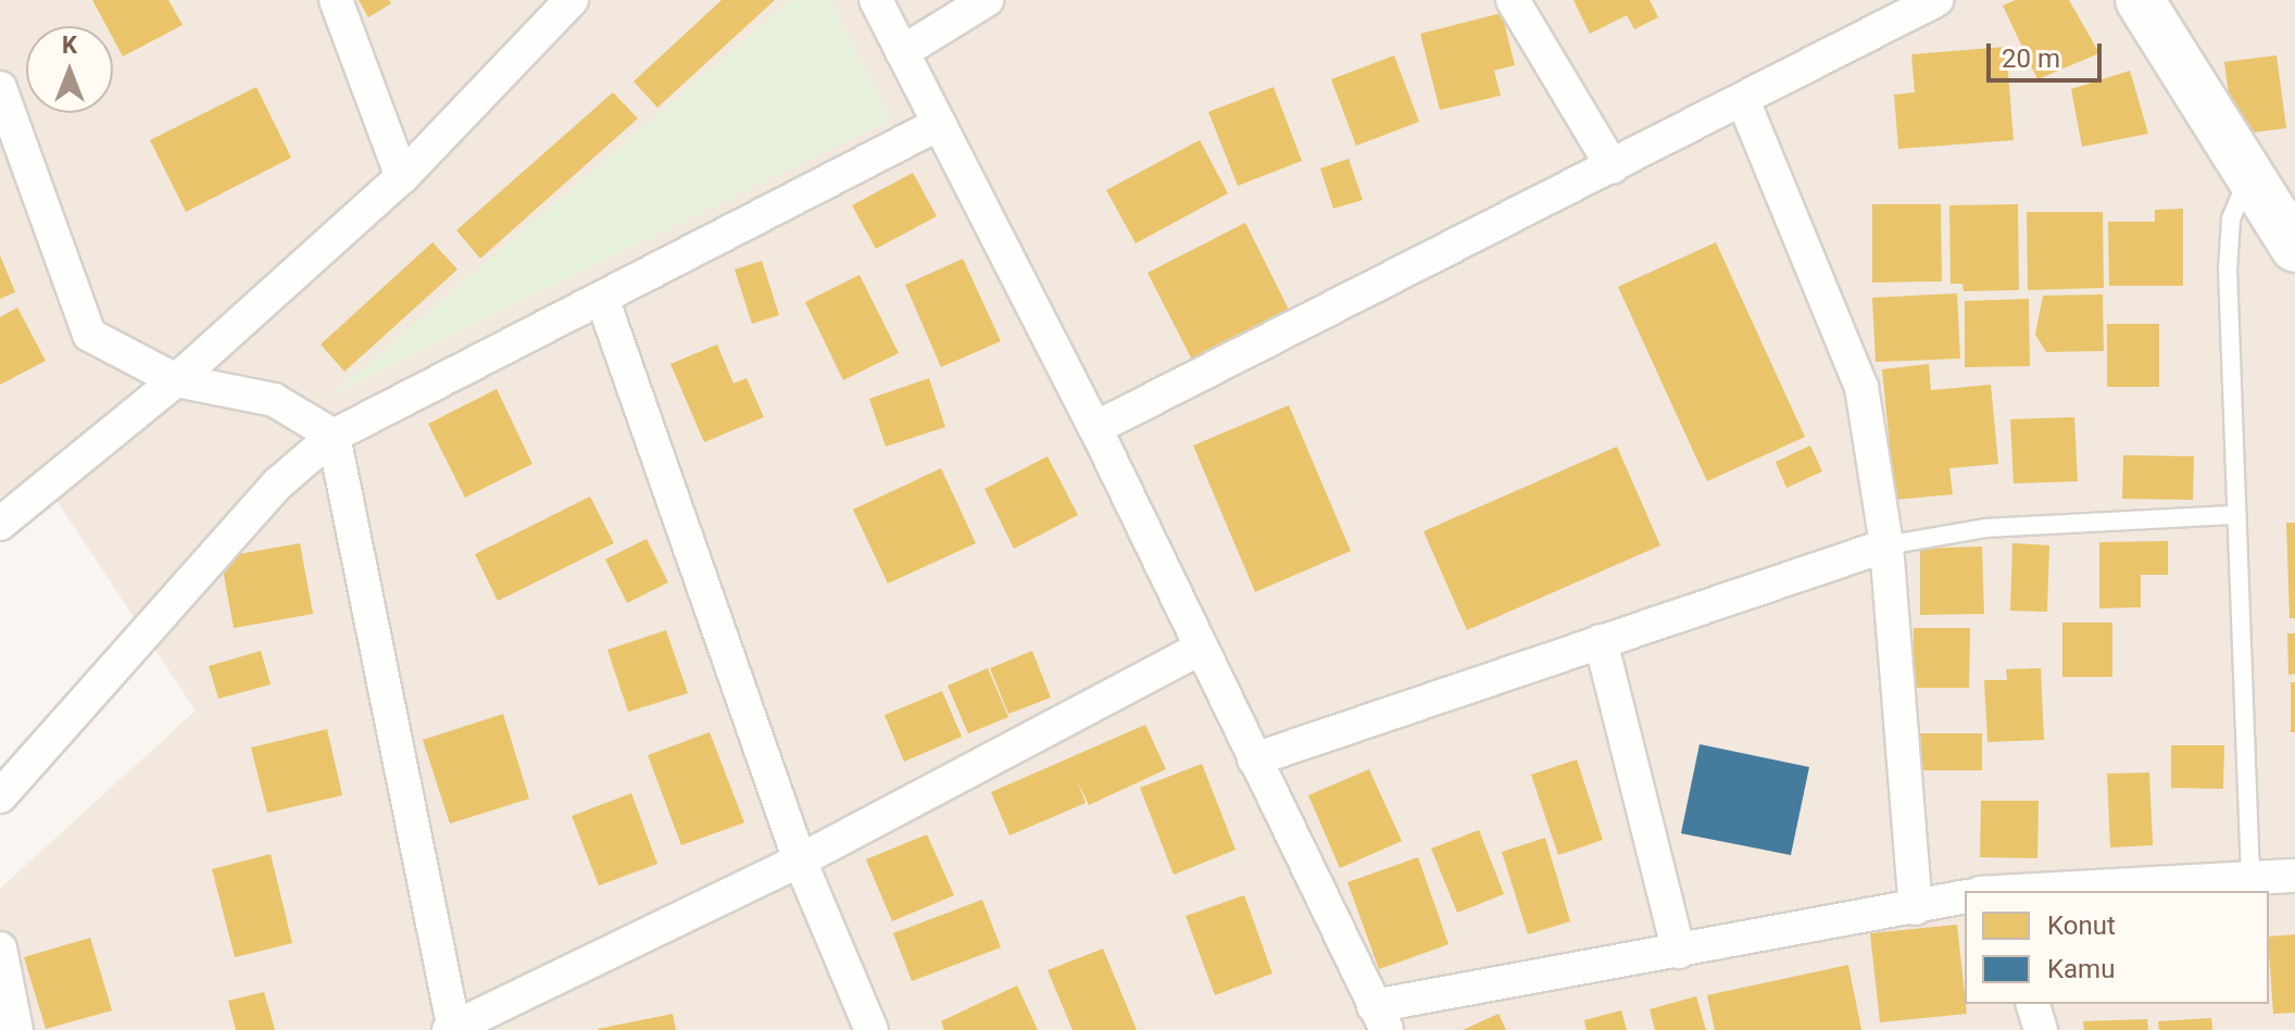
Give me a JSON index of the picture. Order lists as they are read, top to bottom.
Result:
{
  "legend": ["Konut", "Kamu"],
  "scale_bar": "20 m",
  "north": "top"
}
